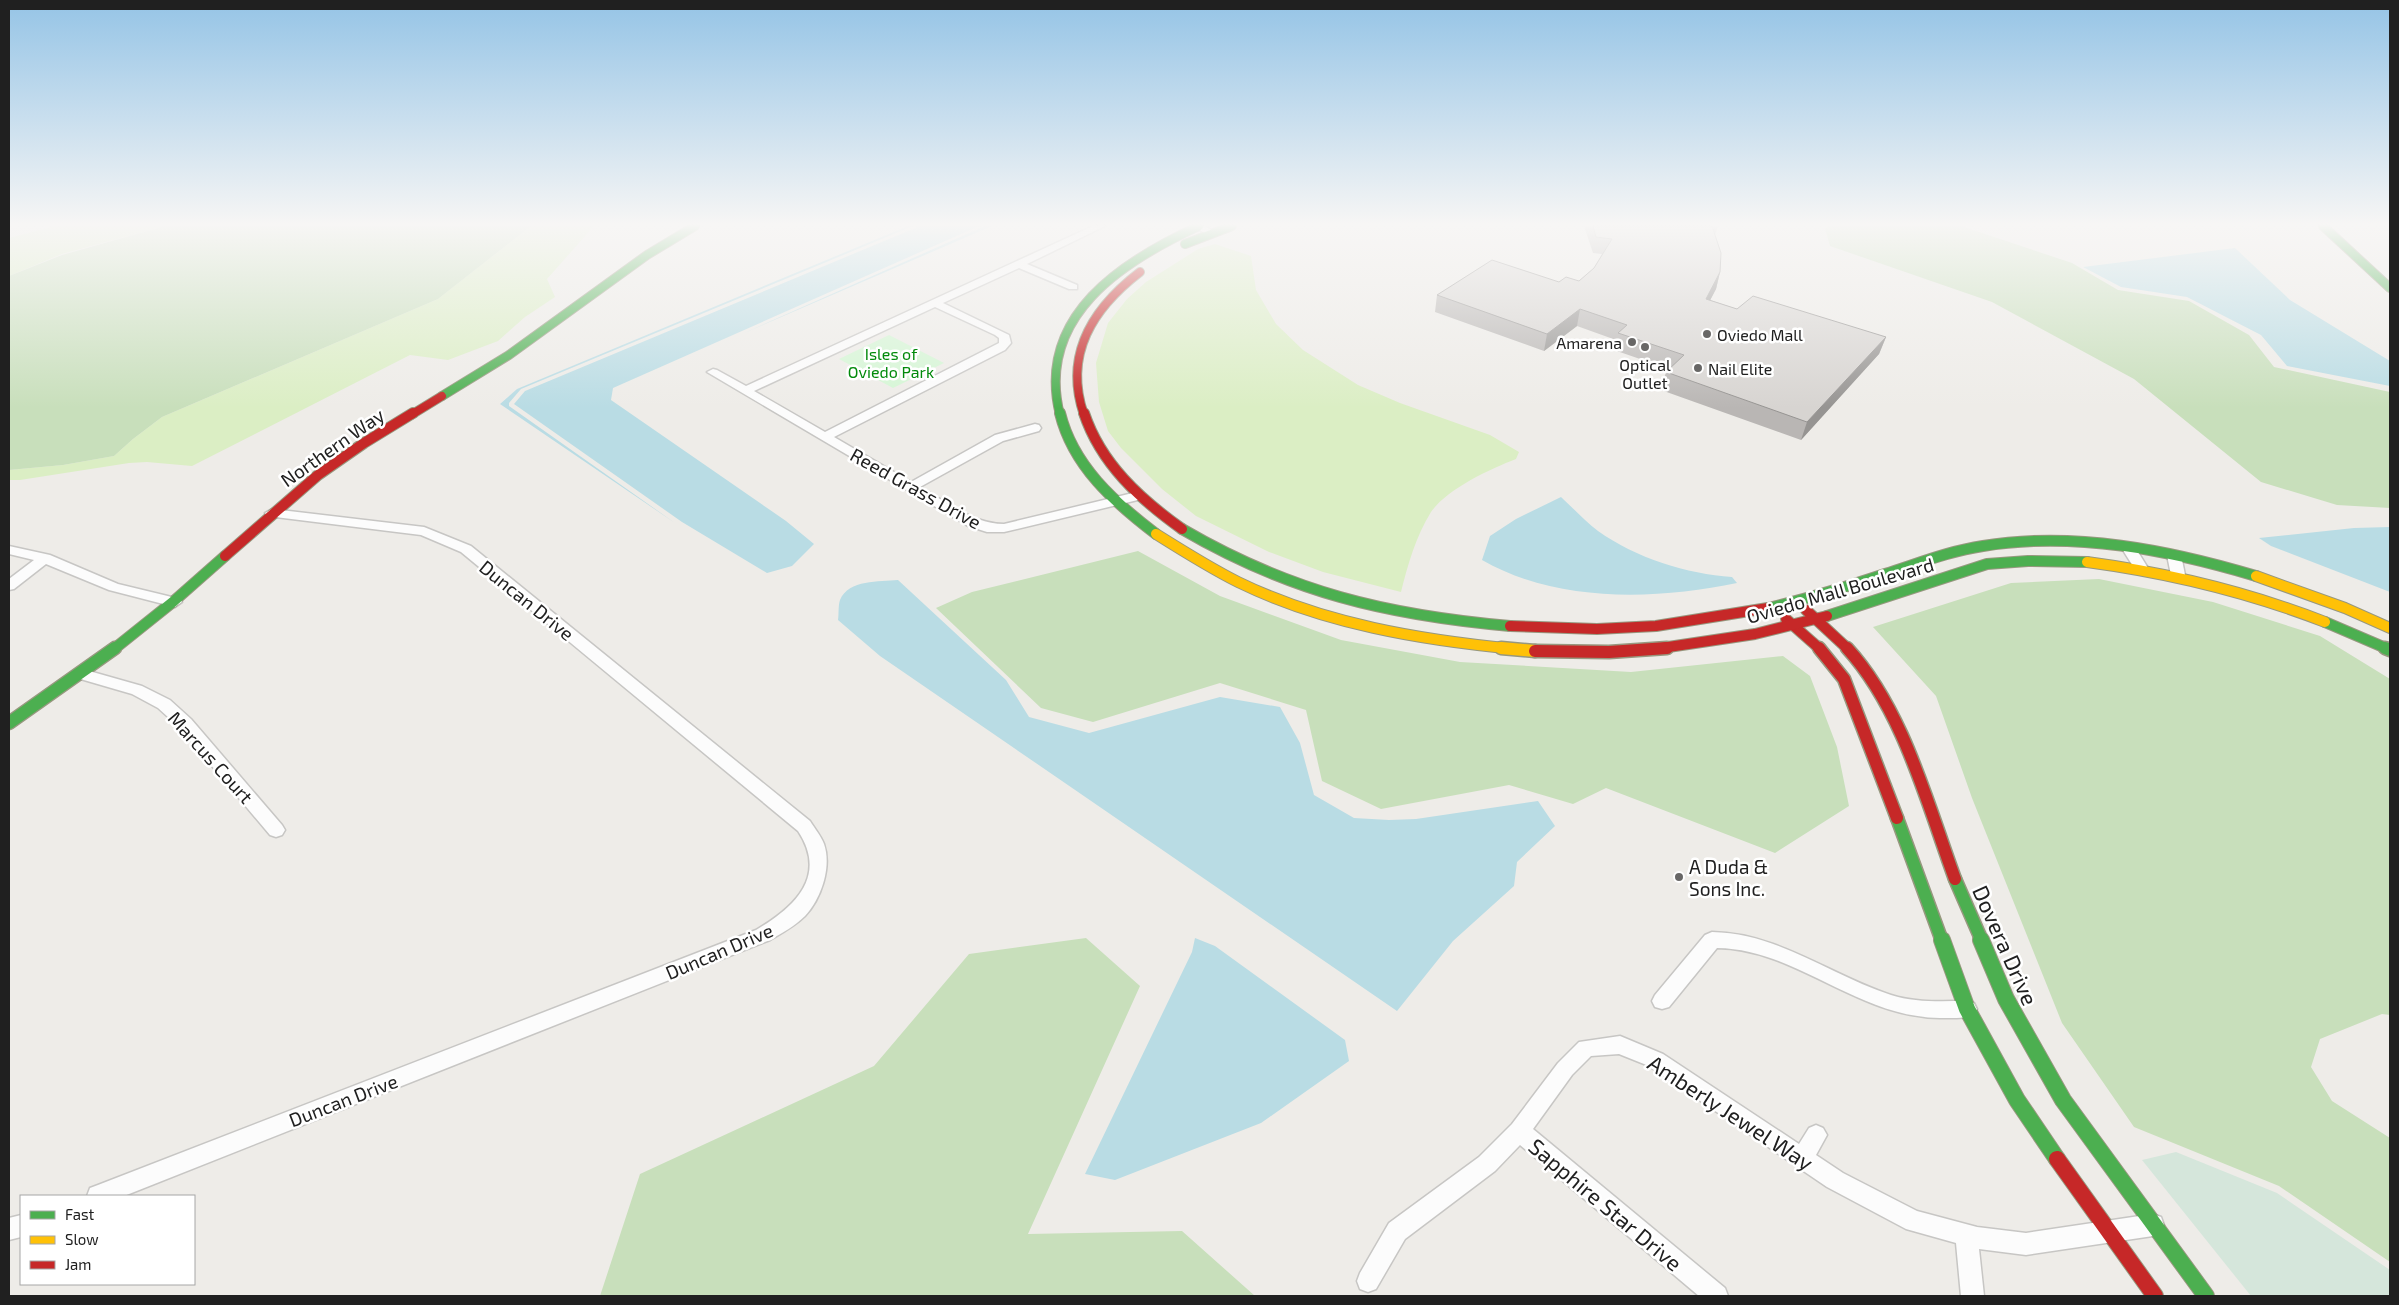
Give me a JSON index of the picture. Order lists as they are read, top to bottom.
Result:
{
  "streets": {
    "main road": ["Northern Way", "Oviedo Mall Boulevard", "Dovera Drive"],
    "street": [
      "Reed Grass Drive",
      "Duncan Drive",
      "Marcus Court",
      "Amberly Jewel Way",
      "Sapphire Star Drive"
    ]
  },
  "crossings": [
    ["Northern Way", "Duncan Drive"],
    ["Northern Way", "Marcus Court"],
    ["Reed Grass Drive", "Oviedo Mall Boulevard"],
    ["Oviedo Mall Boulevard", "Dovera Drive"],
    ["Dovera Drive", "Amberly Jewel Way"],
    ["Amberly Jewel Way", "Sapphire Star Drive"]
  ],
  "parks": ["Isles of Oviedo Park"],
  "places": [
    "Oviedo Mall",
    "Amarena",
    "Optical Outlet",
    "Nail Elite",
    "A Duda & Sons Inc."
  ],
  "legend": ["Fast", "Slow", "Jam"]
}
